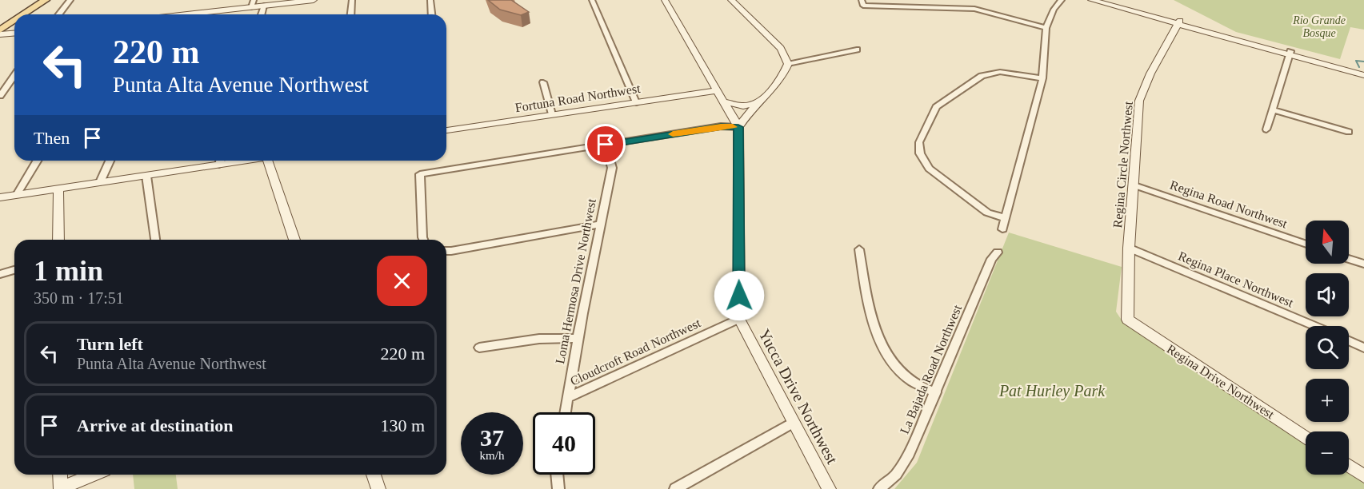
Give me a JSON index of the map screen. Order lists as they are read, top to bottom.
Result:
{
  "streets": {
    "street": [
      "Fortuna Road Northwest",
      "Regina Circle Northwest",
      "Regina Road Northwest",
      "Regina Place Northwest",
      "Loma Hermosa Drive Northwest",
      "Cloudcroft Road Northwest",
      "La Bajada Road Northwest",
      "Regina Drive Northwest",
      "Yucca Drive Northwest"
    ]
  },
  "crossings": [
    ["Regina Circle Northwest", "Regina Road Northwest"],
    ["Regina Circle Northwest", "Regina Place Northwest"],
    ["Regina Circle Northwest", "Regina Drive Northwest"],
    ["Loma Hermosa Drive Northwest", "Cloudcroft Road Northwest"],
    ["Cloudcroft Road Northwest", "Yucca Drive Northwest"]
  ],
  "parks": ["Rio Grande Bosque", "Pat Hurley Park"],
  "north": "top",
  "page": {
    "turn": ["220 m", "Punta Alta Avenue Northwest"],
    "then": "Then",
    "map_buttons": ["+", "−"],
    "heading": ["1 min", "350 m · 17:51"],
    "list": [
      {
        "name": "Turn left",
        "note": "Punta Alta Avenue Northwest",
        "value": "220 m"
      },
      {
        "name": "Arrive at destination",
        "value": "130 m"
      }
    ],
    "speed": "37 km/h",
    "limit": "40"
  }
}
